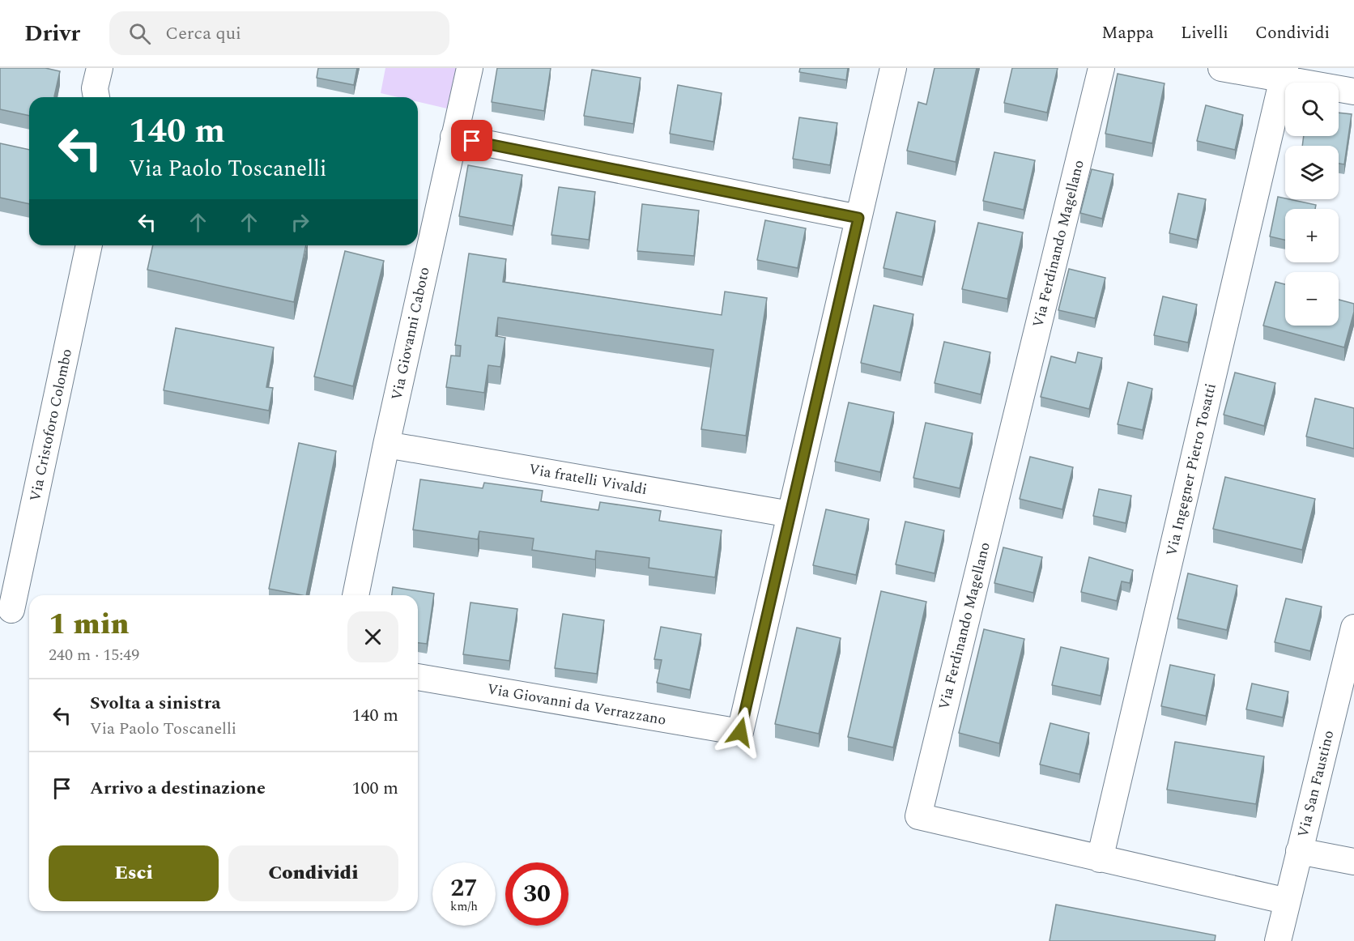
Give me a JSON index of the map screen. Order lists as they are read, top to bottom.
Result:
{
  "streets": {
    "street": [
      "Via Ferdinando Magellano",
      "Via Giovanni Caboto",
      "Via Cristoforo Colombo",
      "Via Ingegner Pietro Tosatti",
      "Via fratelli Vivaldi",
      "Via Giovanni da Verrazzano",
      "Via San Faustino"
    ]
  },
  "crossings": [
    ["Via Ferdinando Magellano", "Via Ingegner Pietro Tosatti"],
    ["Via Ferdinando Magellano", "Via San Faustino"],
    ["Via Giovanni Caboto", "Via fratelli Vivaldi"],
    ["Via fratelli Vivaldi", "Via Giovanni da Verrazzano"]
  ],
  "page": {
    "header": "Drivr",
    "search": "Cerca qui",
    "nav": ["Mappa", "Livelli", "Condividi"],
    "map_buttons": ["+", "−"],
    "turn": ["140 m", "Via Paolo Toscanelli"],
    "heading": ["1 min", "240 m · 15:49"],
    "list": [
      {
        "name": "Svolta a sinistra",
        "note": "Via Paolo Toscanelli",
        "value": "140 m"
      },
      {
        "name": "Arrivo a destinazione",
        "value": "100 m"
      }
    ],
    "buttons": ["Esci", "Condividi"],
    "speed": "27 km/h",
    "limit": "30"
  }
}
